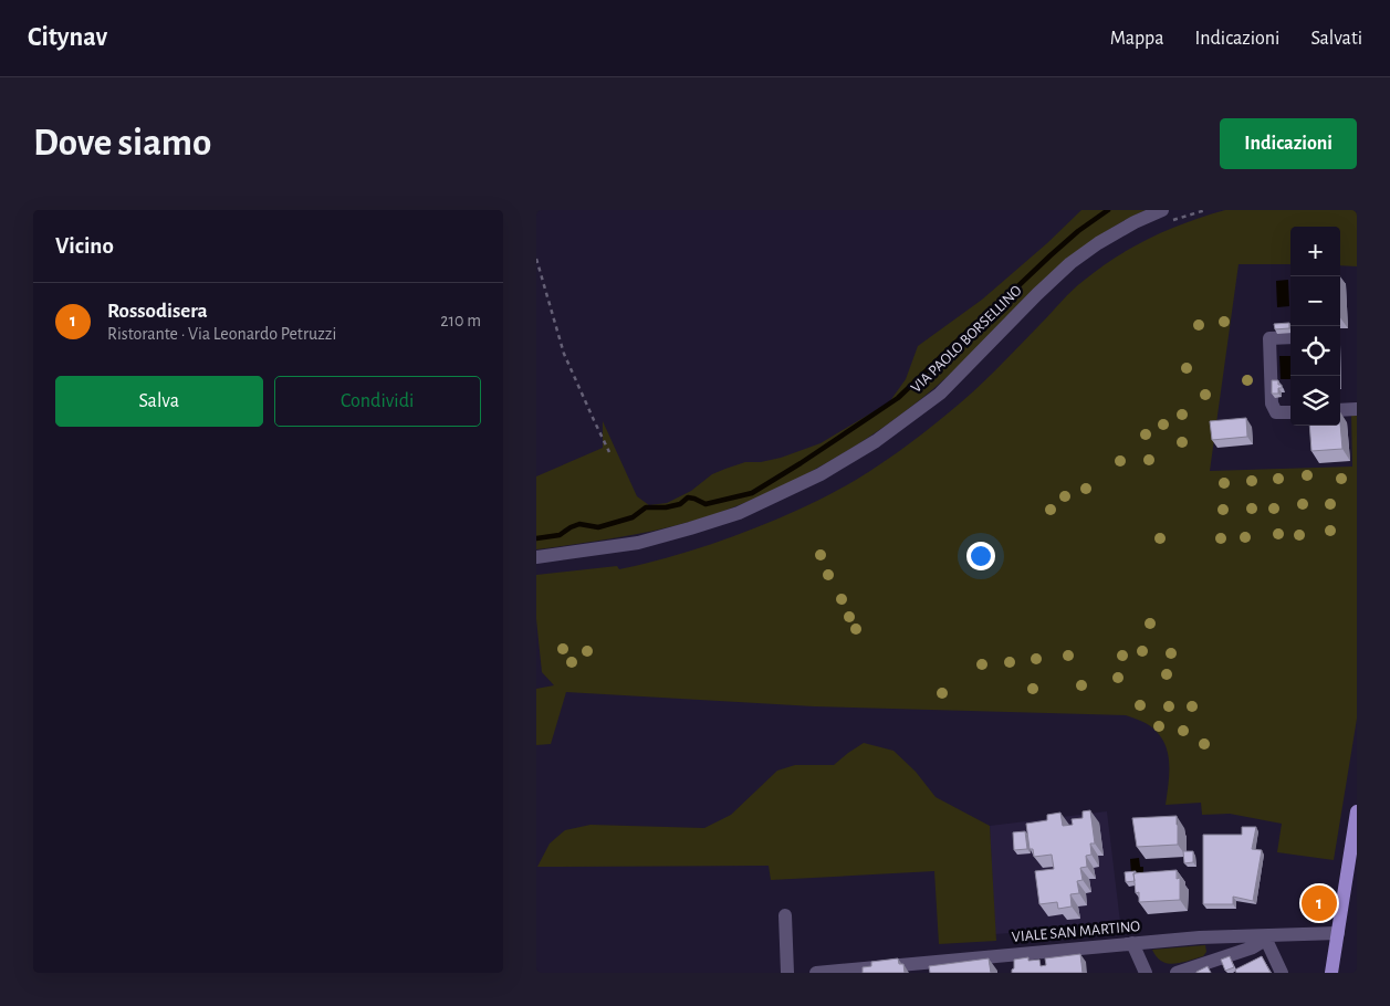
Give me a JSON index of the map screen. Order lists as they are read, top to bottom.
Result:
{
  "streets": {
    "street": ["VIA PAOLO BORSELLINO", "VIALE SAN MARTINO"]
  },
  "page": {
    "header": "Citynav",
    "nav": ["Mappa", "Indicazioni", "Salvati"],
    "buttons": [
      "Indicazioni",
      ["Salva", "Condividi"]
    ],
    "title": "Dove siamo",
    "heading": "Vicino",
    "map_buttons": ["+", "−"],
    "list": [
      {
        "mark": "1",
        "name": "Rossodisera",
        "note": "Ristorante · Via Leonardo Petruzzi",
        "value": "210 m"
      }
    ],
    "pins": "1"
  }
}
